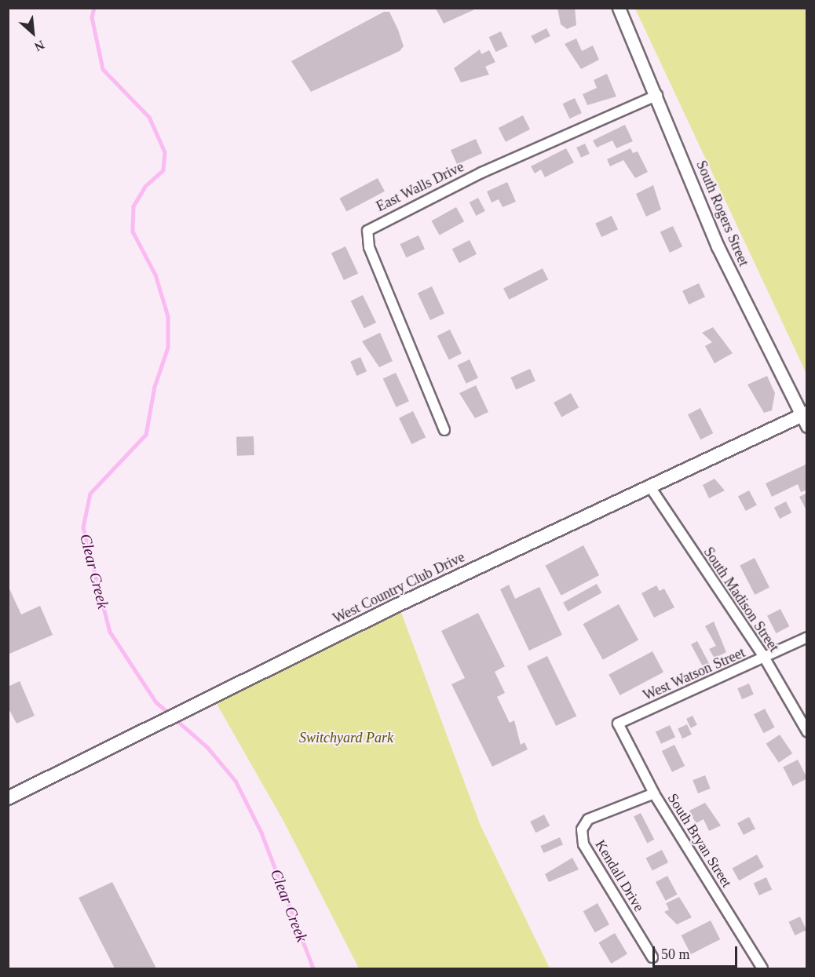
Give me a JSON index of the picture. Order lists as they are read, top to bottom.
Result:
{
  "streets": {
    "main road": ["West Country Club Drive"],
    "street": [
      "East Walls Drive",
      "South Rogers Street",
      "South Madison Street",
      "West Watson Street",
      "South Bryan Street",
      "Kendall Drive"
    ]
  },
  "crossings": [
    ["East Walls Drive", "South Rogers Street"],
    ["South Rogers Street", "West Country Club Drive"],
    ["West Country Club Drive", "South Madison Street"],
    ["South Madison Street", "West Watson Street"],
    ["West Watson Street", "South Bryan Street"],
    ["South Bryan Street", "Kendall Drive"]
  ],
  "water": ["Clear Creek"],
  "parks": ["Switchyard Park"],
  "scale_bar": "50 m",
  "north": "bottom right"
}
